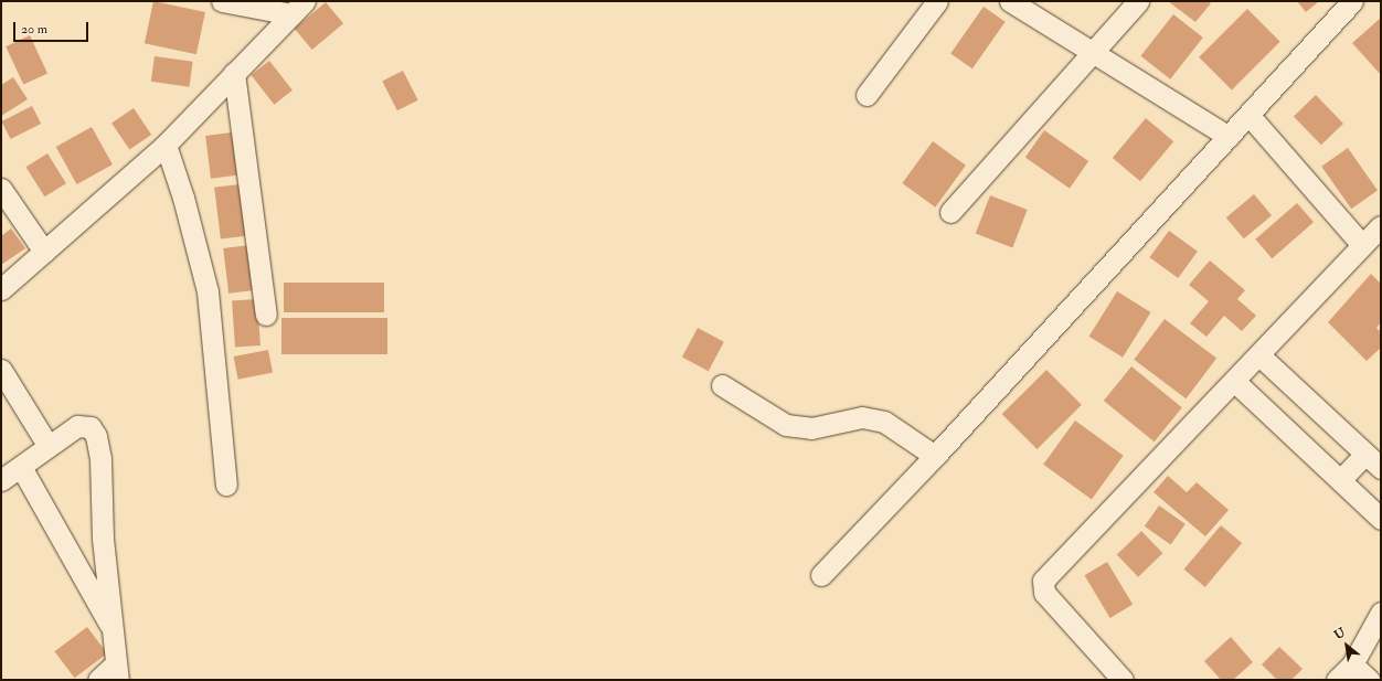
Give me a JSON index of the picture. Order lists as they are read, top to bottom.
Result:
{
  "scale_bar": "20 m",
  "north": "top left"
}
